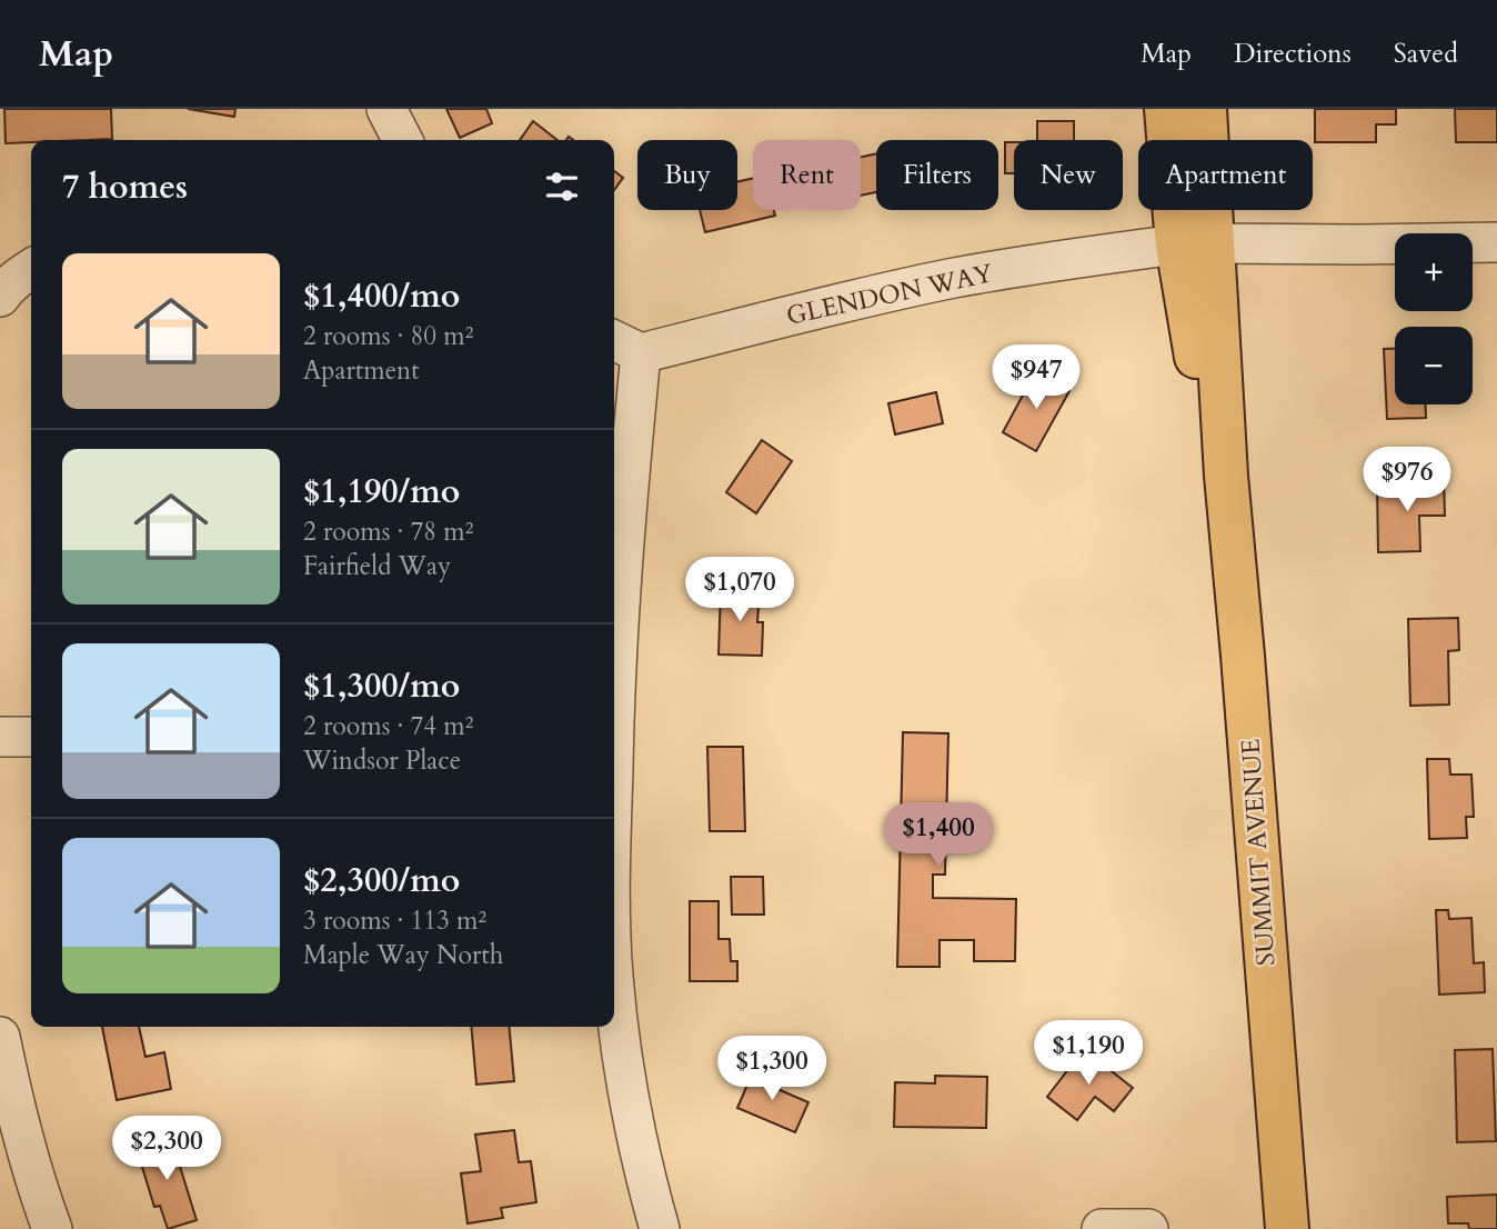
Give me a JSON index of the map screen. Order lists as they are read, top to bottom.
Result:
{
  "streets": {
    "main road": ["SUMMIT AVENUE"],
    "street": ["GLENDON WAY"]
  },
  "crossings": [
    ["GLENDON WAY", "SUMMIT AVENUE"]
  ],
  "page": {
    "header": "Map",
    "nav": ["Map", "Directions", "Saved"],
    "chip": [
      "Buy",
      "Rent",
      "Filters",
      "New",
      "Apartment"
    ],
    "heading": "7 homes",
    "map_buttons": ["+", "−"],
    "list": [
      {
        "name": "$1,400/mo",
        "note": "2 rooms · 80 m² · Apartment"
      },
      {
        "name": "$1,190/mo",
        "note": "2 rooms · 78 m² · Fairfield Way"
      },
      {
        "name": "$1,300/mo",
        "note": "2 rooms · 74 m² · Windsor Place"
      },
      {
        "name": "$2,300/mo",
        "note": "3 rooms · 113 m² · Maple Way North"
      }
    ],
    "price": [
      "$947",
      "$976",
      "$1,070",
      "$1,400",
      "$1,190",
      "$1,300",
      "$2,300"
    ]
  }
}
